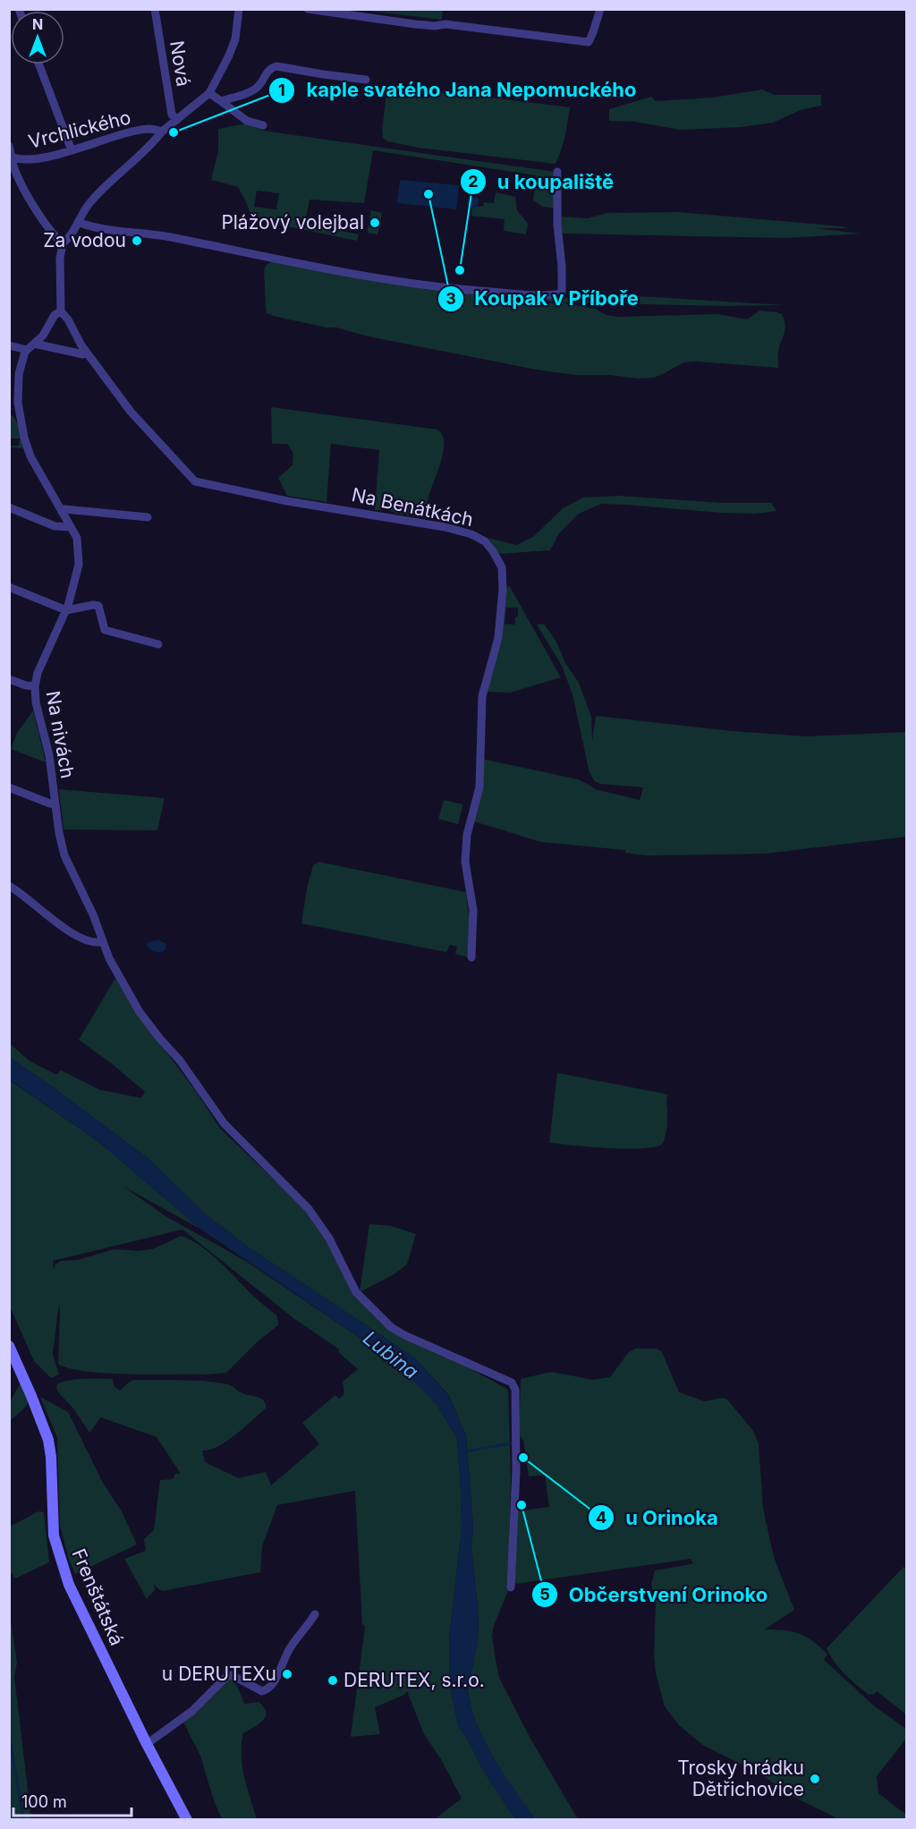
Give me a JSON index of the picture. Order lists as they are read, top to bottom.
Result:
{
  "streets": {
    "main road": ["Frenštátská"],
    "street": [
      "Nová",
      "Vrchlického",
      "Na Benátkách",
      "Na nivách"
    ]
  },
  "crossings": [
    ["Na Benátkách", "Na nivách"]
  ],
  "water": ["Lubina"],
  "places": [
    "kaple svatého Jana Nepomuckého",
    "Koupak v Příboře",
    "Plážový volejbal",
    "Za vodou",
    "u koupaliště",
    "u Orinoka",
    "Občerstvení Orinoko",
    "u DERUTEXu",
    "DERUTEX, s.r.o.",
    "Trosky hrádku Dětřichovice"
  ],
  "scale_bar": "100 m",
  "north": "top"
}
